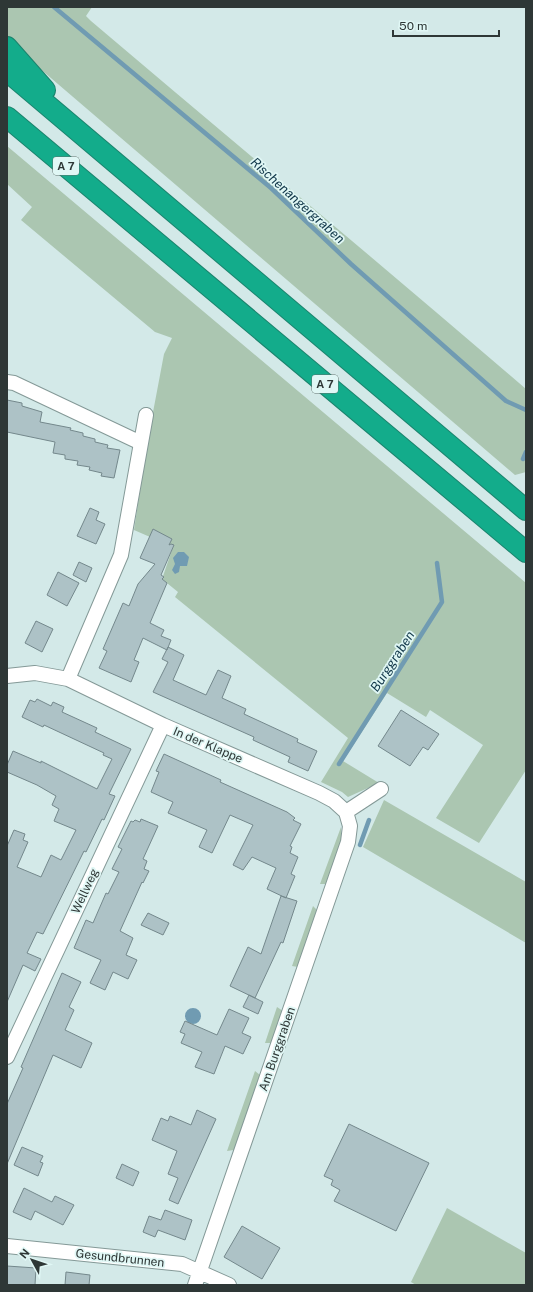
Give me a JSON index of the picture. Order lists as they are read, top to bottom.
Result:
{
  "streets": {
    "highway": ["A 7"],
    "street": [
      "In der Klappe",
      "Wellweg",
      "Am Burggraben",
      "Gesundbrunnen"
    ]
  },
  "crossings": [
    ["In der Klappe", "Wellweg"],
    ["In der Klappe", "Am Burggraben"],
    ["Am Burggraben", "Gesundbrunnen"]
  ],
  "water": ["Rischenangergraben", "Burggraben"],
  "scale_bar": "50 m",
  "north": "top left"
}
